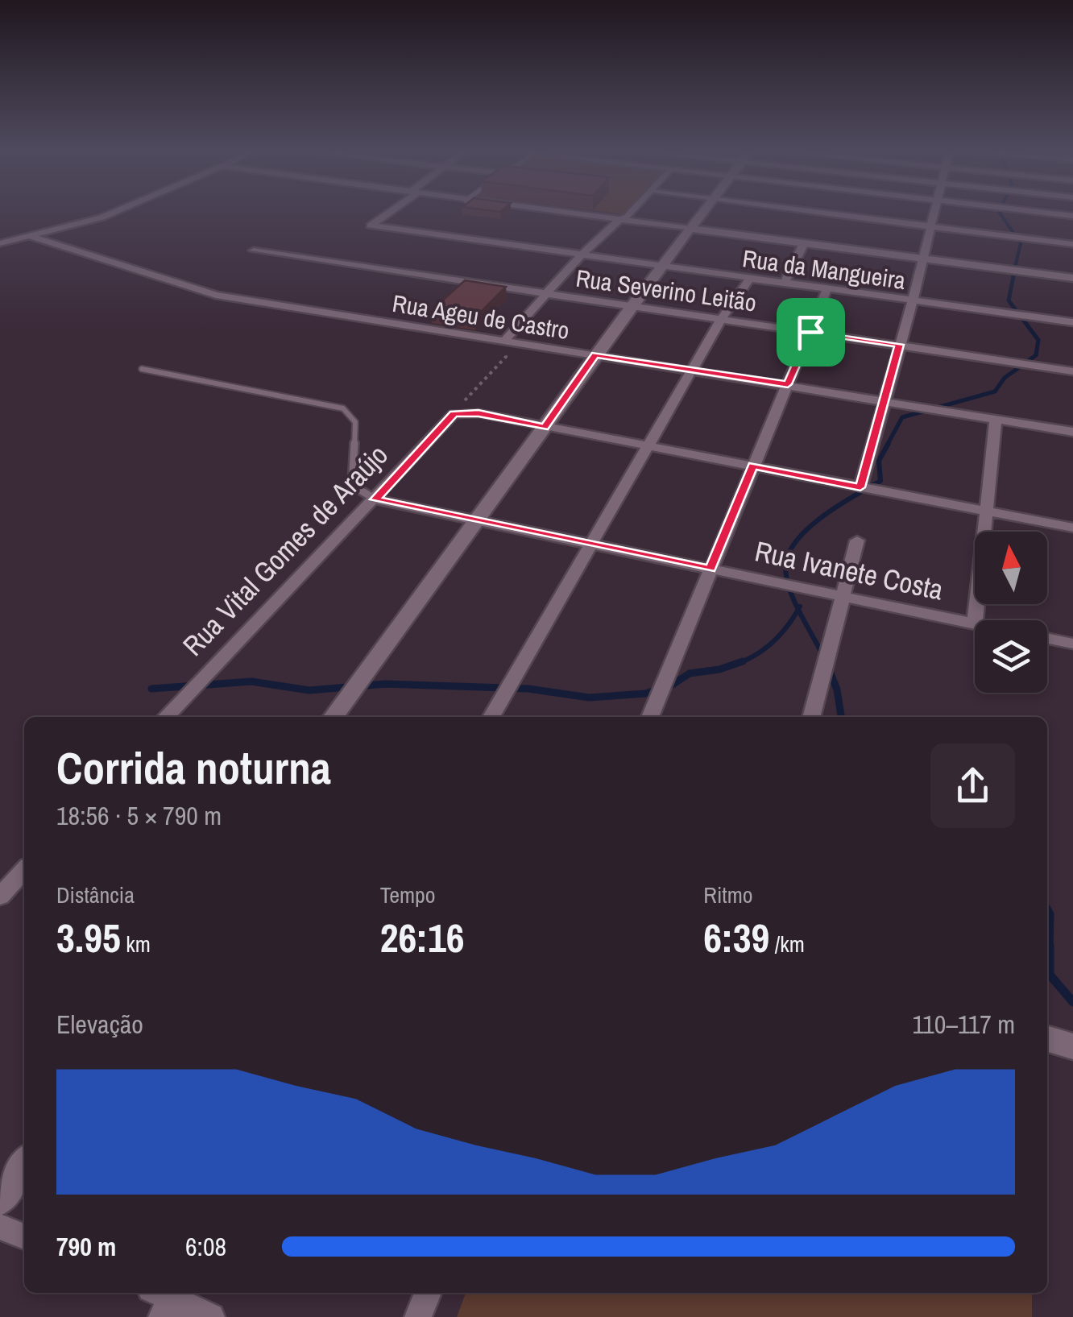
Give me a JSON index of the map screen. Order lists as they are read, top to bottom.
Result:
{
  "streets": {
    "street": [
      "Rua da Mangueira",
      "Rua Severino Leitão",
      "Rua Ageu de Castro",
      "Rua Vital Gomes de Araújo",
      "Rua Ivanete Costa"
    ]
  },
  "crossings": [
    ["Rua Vital Gomes de Araújo", "Rua Ivanete Costa"]
  ],
  "north": "top",
  "page": {
    "heading": ["Corrida noturna", "18:56 · 5 × 790 m"],
    "stats": [
      ["Distância", "3.95 km"],
      ["Tempo", "26:16"],
      ["Ritmo", "6:39 /km"]
    ],
    "chart": ["Elevação", "110–117 m"],
    "list": [
      {
        "name": "790 m",
        "note": "6:08"
      }
    ]
  }
}
